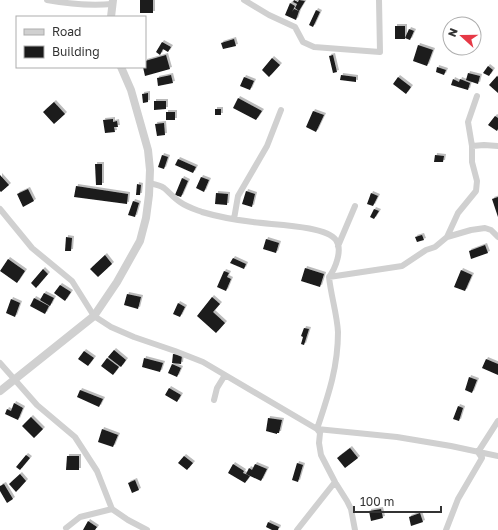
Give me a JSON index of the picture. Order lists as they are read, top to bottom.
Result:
{
  "legend": ["Road", "Building"],
  "scale_bar": "100 m",
  "north": "left"
}
